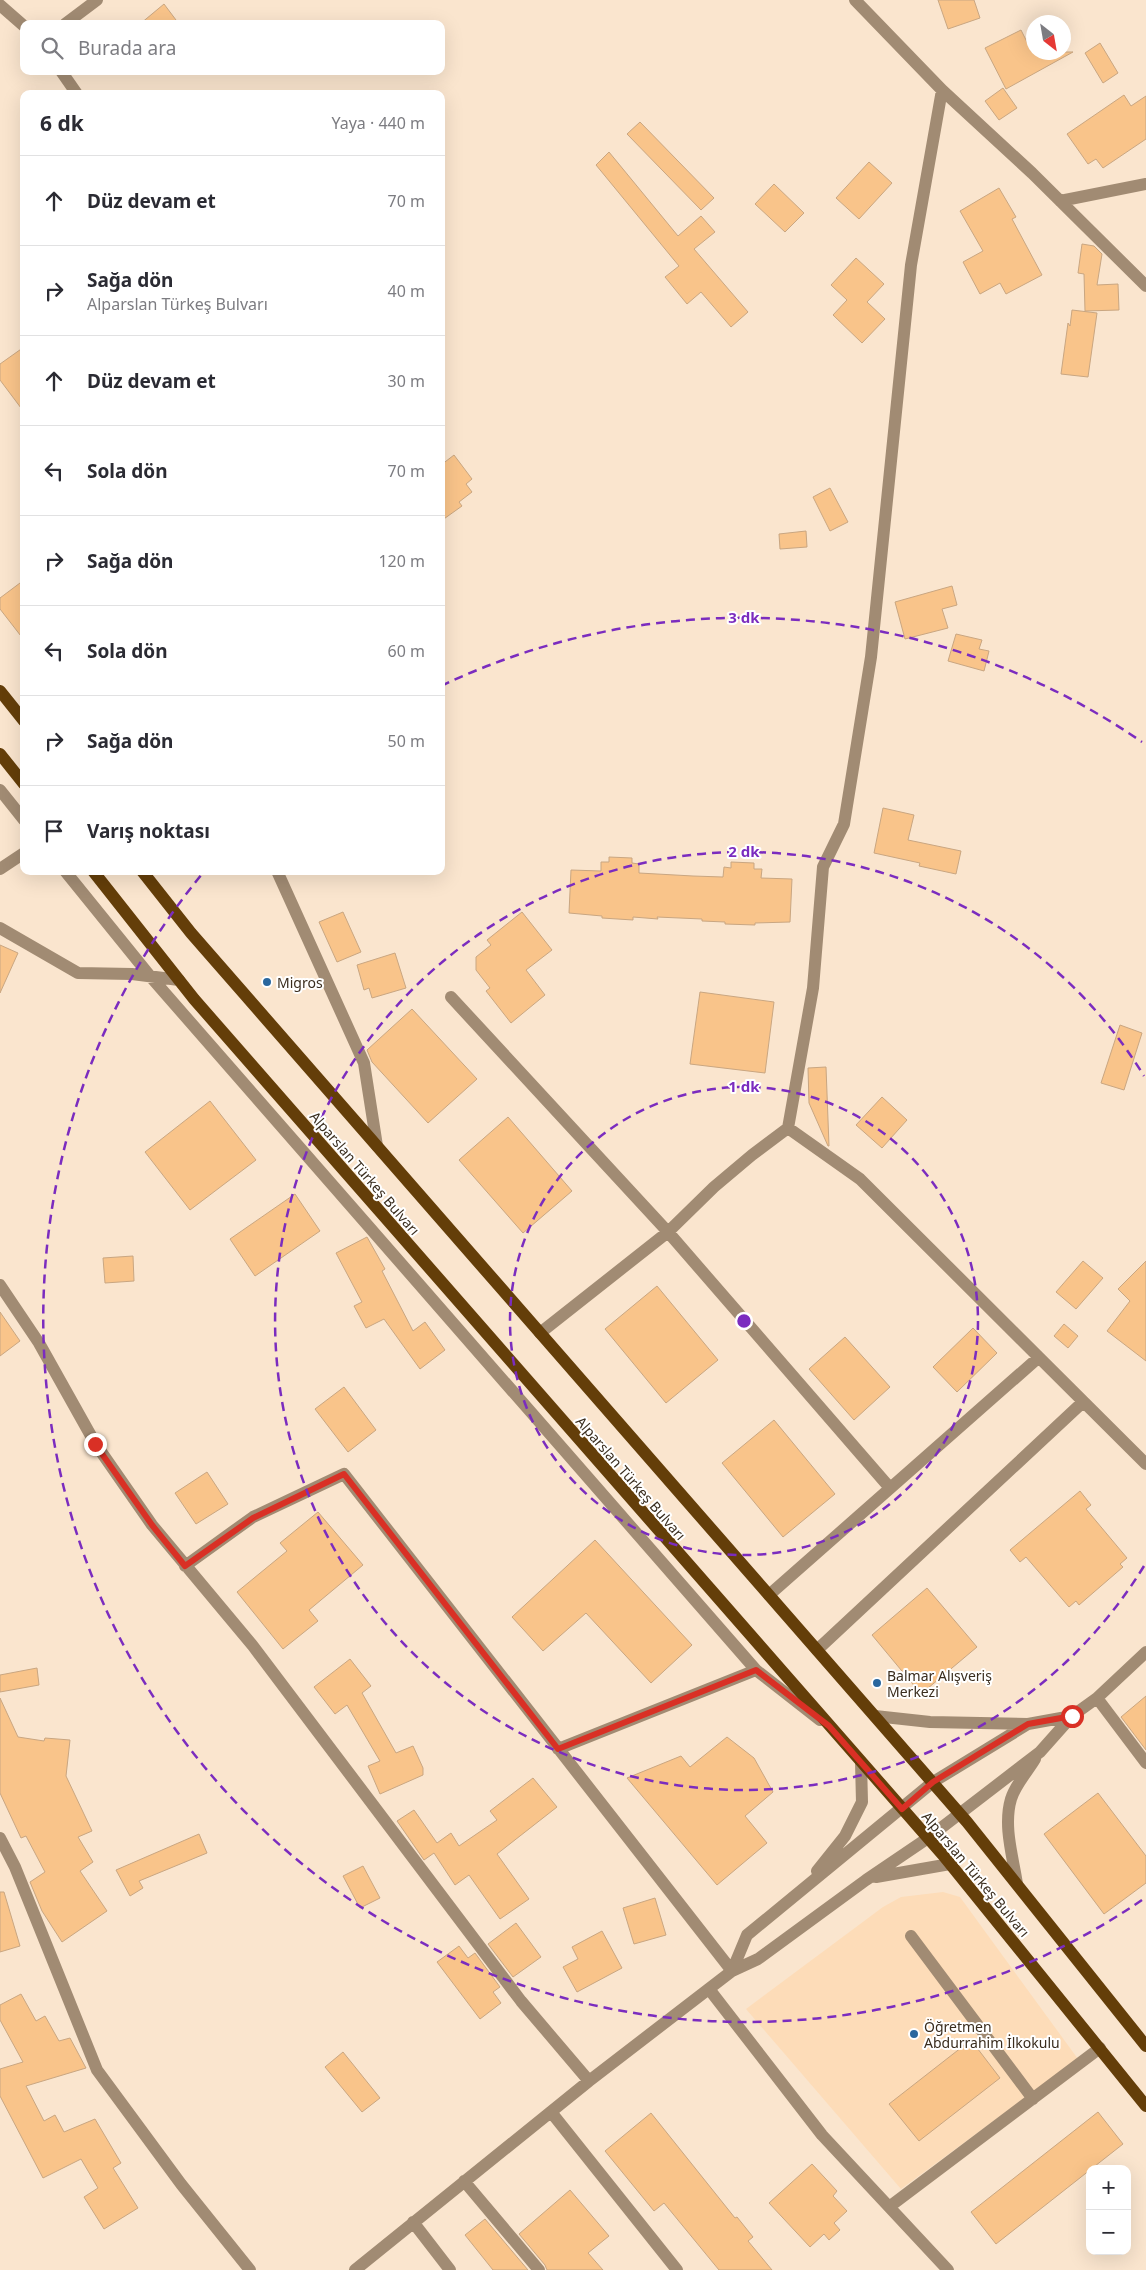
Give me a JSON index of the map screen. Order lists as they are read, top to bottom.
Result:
{
  "streets": {
    "main road": ["Alparslan Türkeş Bulvarı"]
  },
  "places": ["Migros", "Balmar Alışveriş Merkezi", "Öğretmen Abdurrahim İlkokulu"],
  "north": "bottom right",
  "page": {
    "search": "Burada ara",
    "heading": ["6 dk", "Yaya · 440 m"],
    "list": [
      ["Düz devam et", "70 m"],
      ["Sağa dön", "Alparslan Türkeş Bulvarı", "40 m"],
      ["Düz devam et", "30 m"],
      ["Sola dön", "70 m"],
      ["Sağa dön", "120 m"],
      ["Sola dön", "60 m"],
      ["Sağa dön", "50 m"],
      "Varış noktası"
    ],
    "map_buttons": ["+", "−"]
  },
  "rings": ["3 dk", "2 dk", "1 dk"]
}
